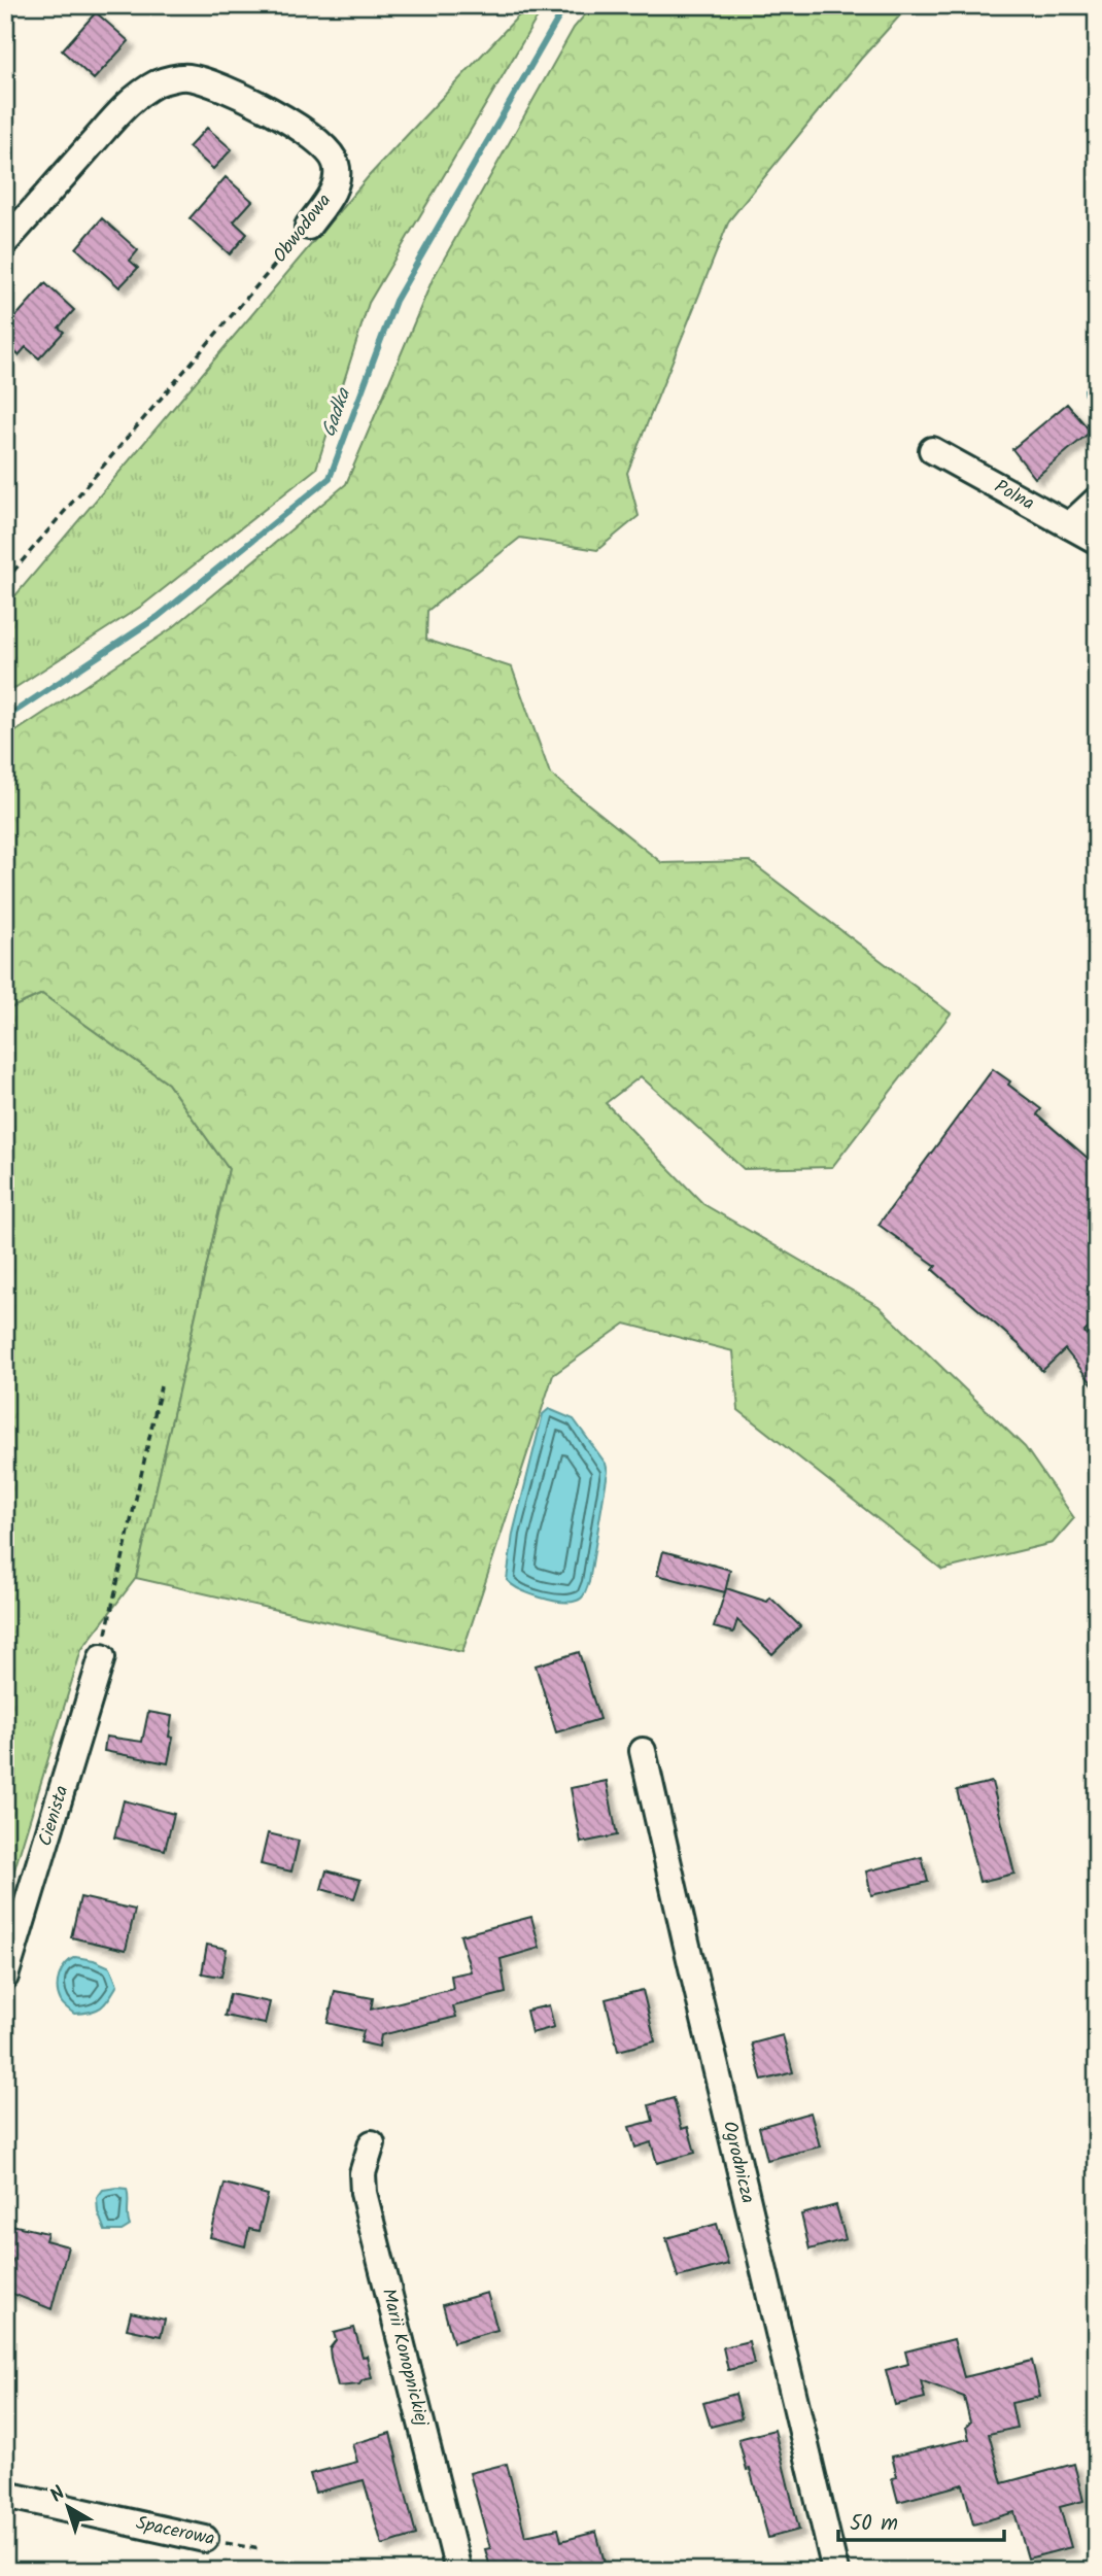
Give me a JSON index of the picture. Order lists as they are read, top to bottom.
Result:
{
  "streets": {
    "street": [
      "Obwodowa",
      "Polna",
      "Cienista",
      "Ogrodnicza",
      "Marii Konopnickiej",
      "Spacerowa"
    ]
  },
  "water": ["Gadka"],
  "scale_bar": "50 m",
  "north": "top left"
}
